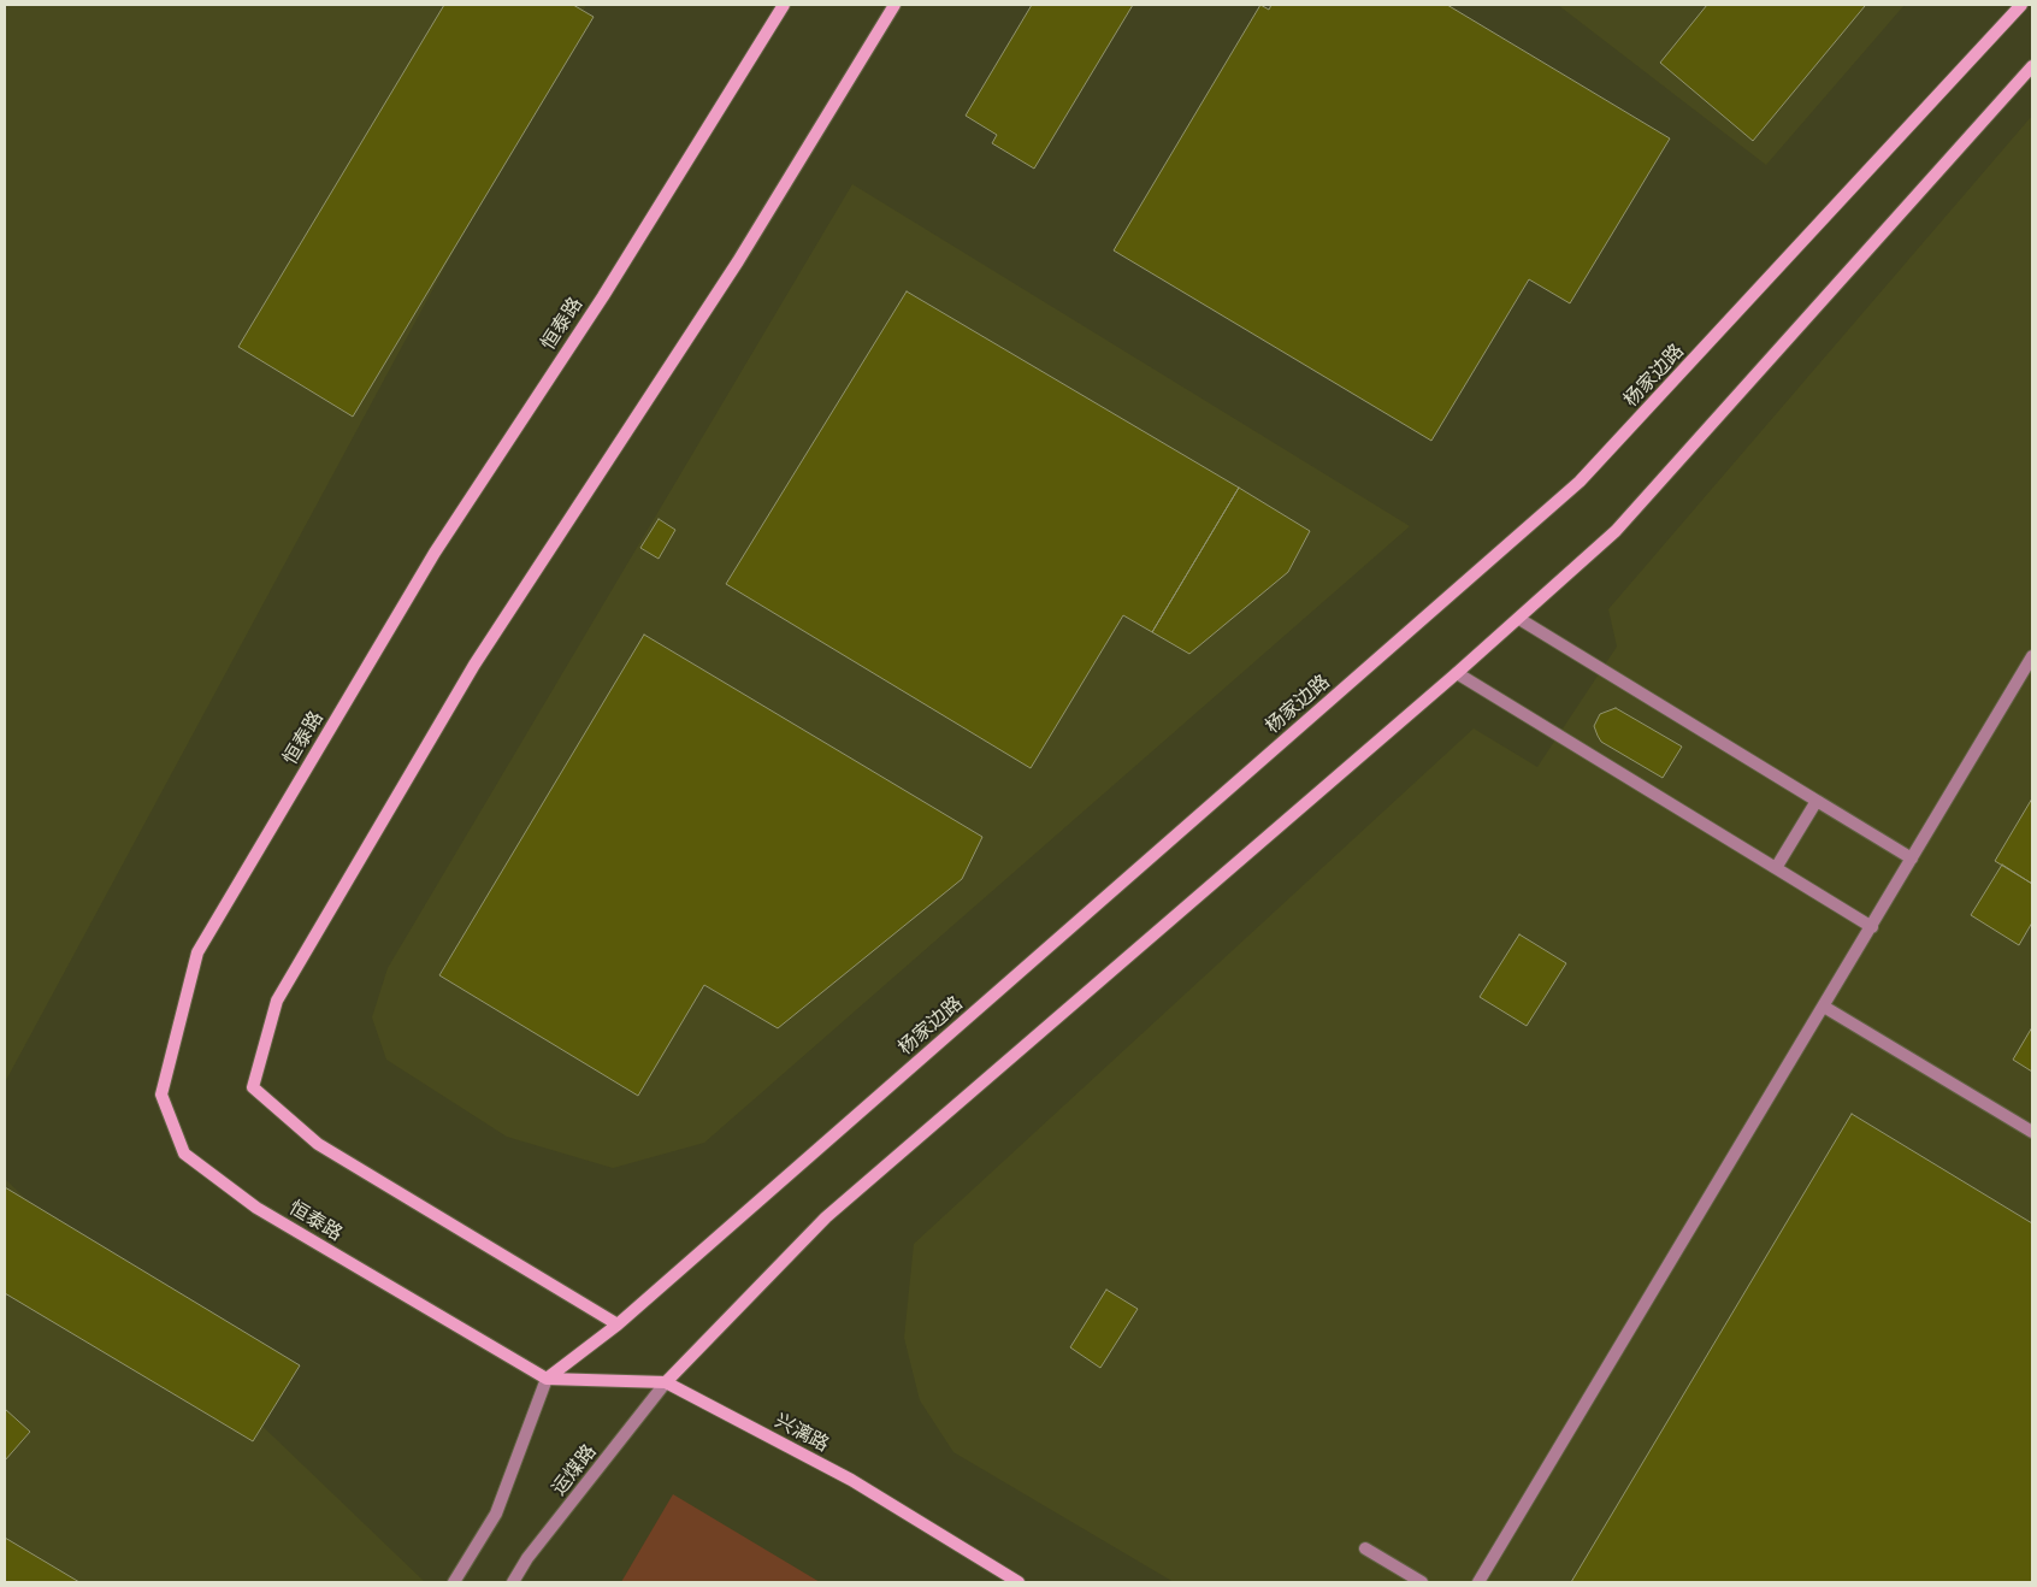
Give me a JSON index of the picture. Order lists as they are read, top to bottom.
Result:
{
  "streets": {
    "street": [
      "恒泰路",
      "杨家边路",
      "兴漓路",
      "运煤路"
    ]
  },
  "crossings": [
    ["恒泰路", "杨家边路"],
    ["恒泰路", "兴漓路"],
    ["杨家边路", "兴漓路"],
    ["兴漓路", "运煤路"]
  ]
}
